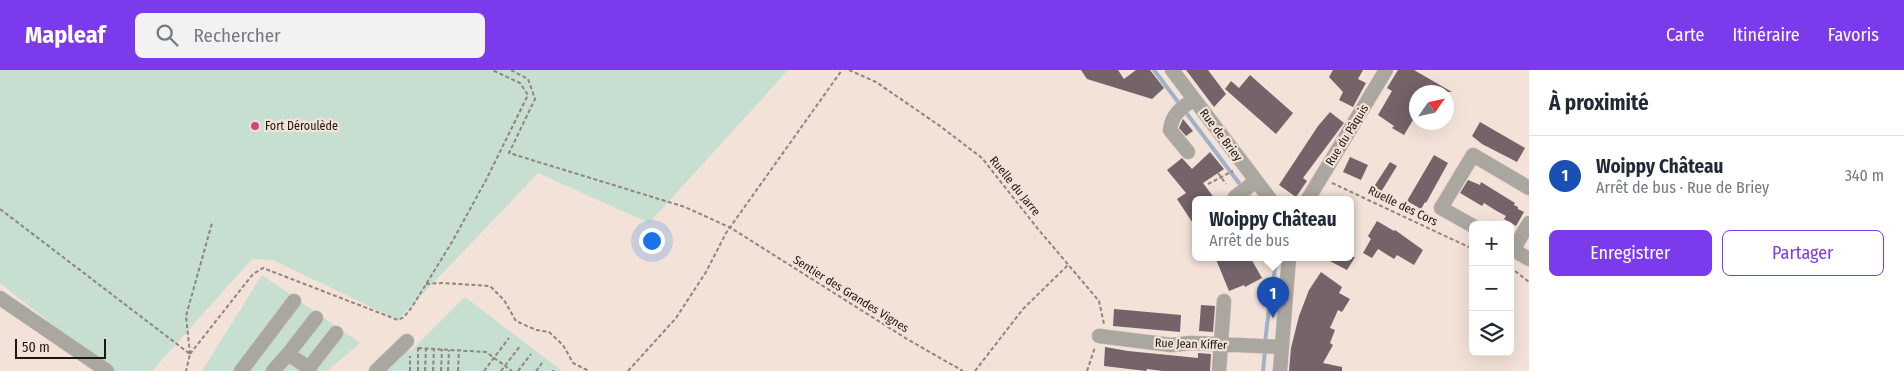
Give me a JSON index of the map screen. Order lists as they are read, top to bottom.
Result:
{
  "streets": {
    "street": ["Rue de Briey", "Rue du Pâquis", "Rue Jean Kiffer"],
    "path": ["Ruelle du Jarre", "Ruelle des Cors", "Sentier des Grandes Vignes"]
  },
  "places": ["Fort Déroulède"],
  "scale_bar": "50 m",
  "north": "top right",
  "page": {
    "header": "Mapleaf",
    "search": "Rechercher",
    "nav": ["Carte", "Itinéraire", "Favoris"],
    "heading": "À proximité",
    "list": [
      {
        "mark": "1",
        "name": "Woippy Château",
        "note": "Arrêt de bus · Rue de Briey",
        "value": "340 m"
      }
    ],
    "popup": ["Woippy Château", "Arrêt de bus"],
    "buttons": ["Enregistrer", "Partager"],
    "map_buttons": ["+", "−"],
    "pins": "1",
    "scale": "50 m"
  }
}
